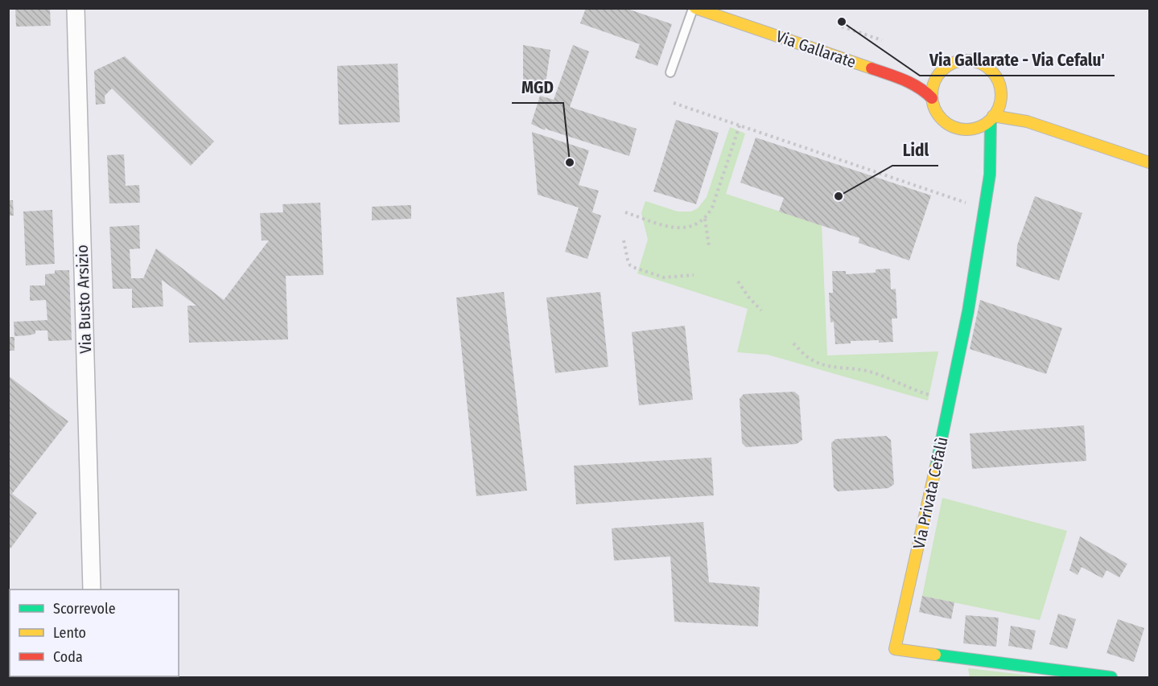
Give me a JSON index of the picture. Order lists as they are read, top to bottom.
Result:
{
  "streets": {
    "street": ["Via Gallarate", "Via Busto Arsizio", "Via Privata Cefalù"]
  },
  "crossings": [
    ["Via Gallarate", "Via Privata Cefalù"]
  ],
  "places": ["Via Gallarate - Via Cefalu'", "MGD", "Lidl"],
  "legend": ["Scorrevole", "Lento", "Coda"]
}
